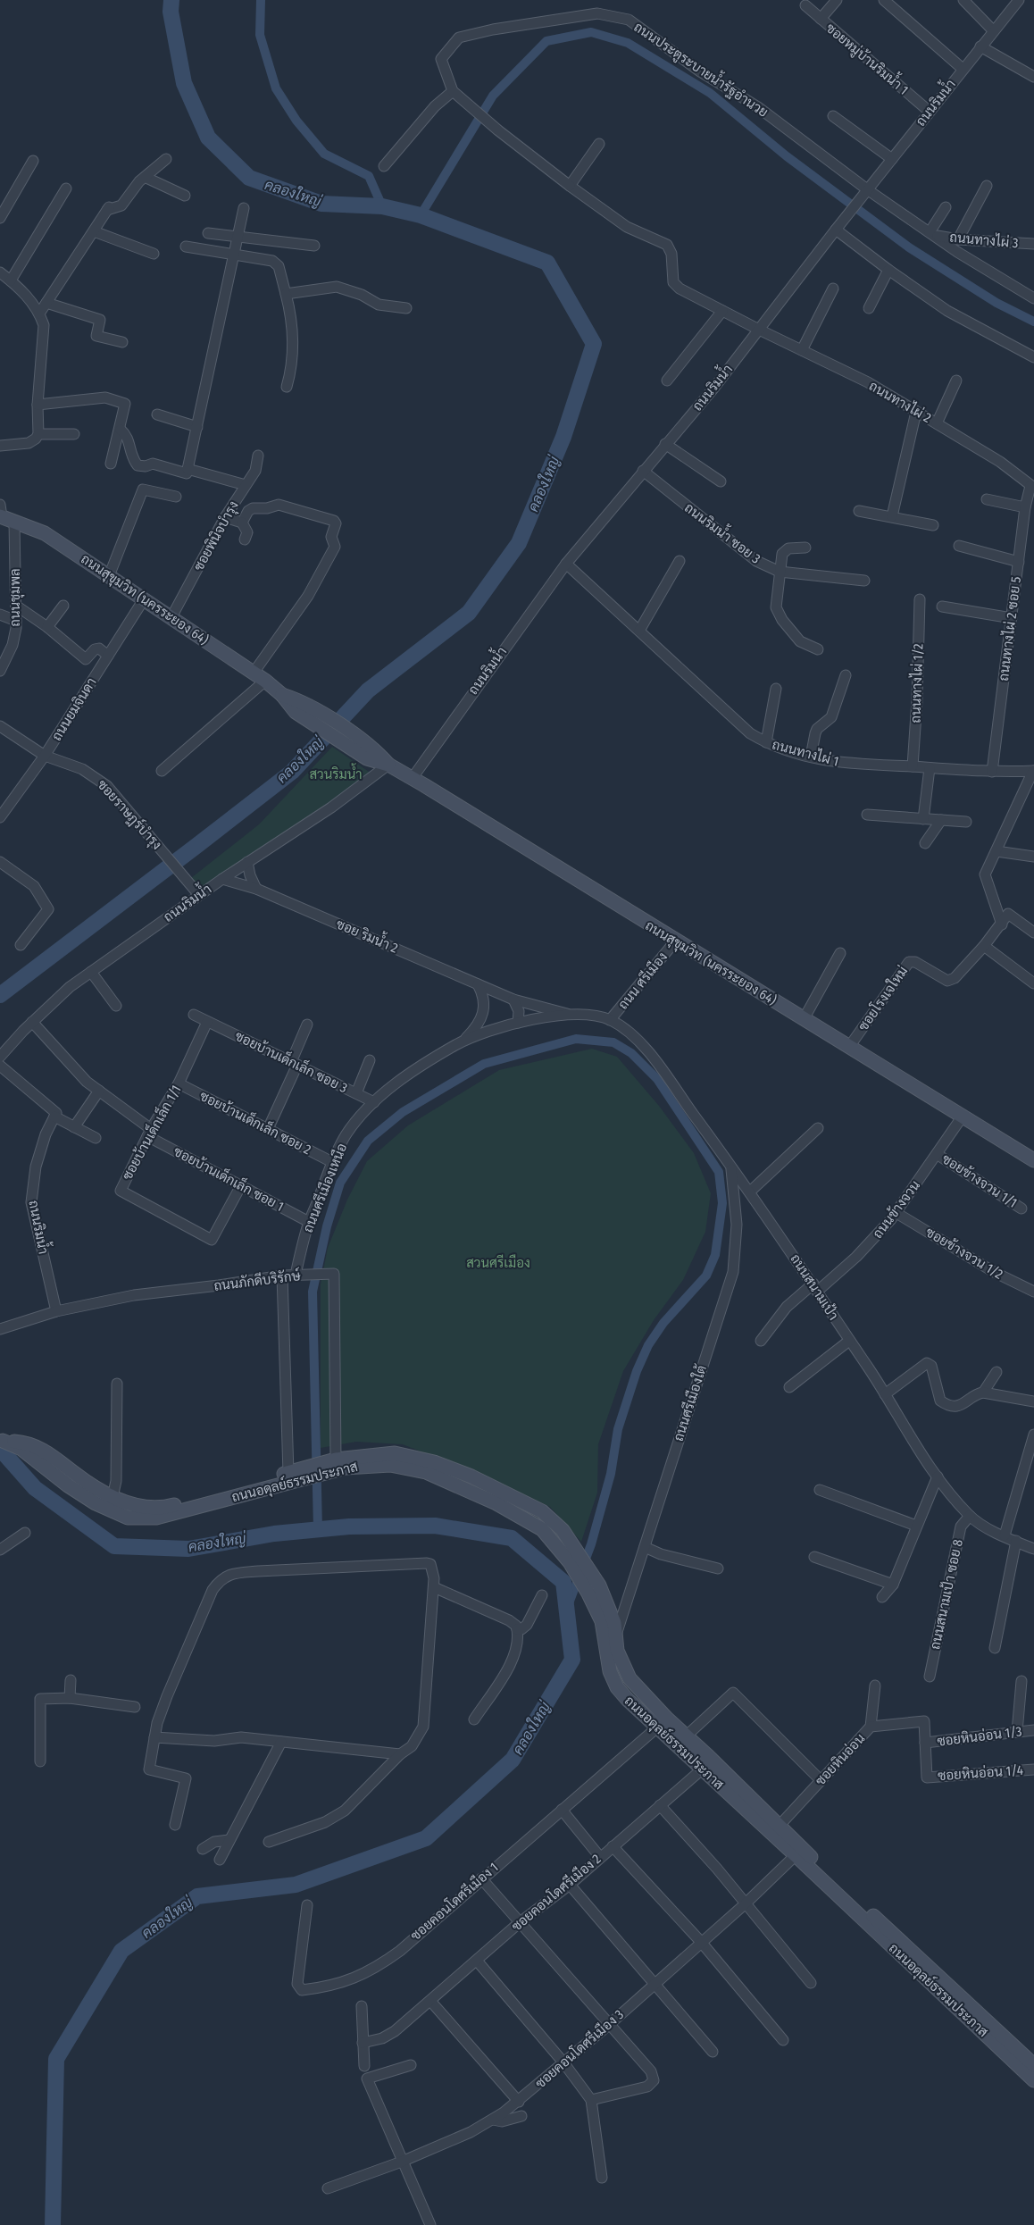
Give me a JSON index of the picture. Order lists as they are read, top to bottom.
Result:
{
  "streets": {
    "street": [
      "ซอยหมู่บ้านริมน้ำ 1",
      "ถนนประตูระบายน้ำรัฐอำนวย",
      "ถนนริมน้ำ",
      "ถนนทางไผ่ 3",
      "ถนนทางไผ่ 2",
      "ถนนริมน้ำ ซอย 3",
      "ซอยพินิจบำรุง",
      "ถนนชุมพล",
      "ถนนสุขุมวิท (นครระยอง 64)",
      "ถนนทางไผ่ 2 ซอย 5",
      "ถนนทางไผ่ 1/2",
      "ถนนยมจินดา",
      "ถนนทางไผ่ 1",
      "ซอยราษฎร์บำรุง",
      "ซอย ริมน้ำ 2",
      "ถนน ศรีเมือง",
      "ซอยโรงเจใหม่",
      "ซอยบ้านเด็กเล็ก ซอย 3",
      "ซอยบ้านเด็กเล็ก ซอย 2",
      "ซอยบ้านเด็กเล็ก 1/1",
      "ซอยบ้านเด็กเล็ก ซอย 1",
      "ซอยข้างจวน 1/1",
      "ถนนศรีเมืองเหนือ",
      "ถนนข้างจวน",
      "ซอยข้างจวน 1/2",
      "ถนนภักดีบริรักษ์",
      "ถนนสนามเป้า",
      "ถนนศรีเมืองใต้",
      "ถนนอดุลย์ธรรมประภาส",
      "ถนนสนามเป้า ซอย 8",
      "ซอยหินอ่อน 1/3",
      "ซอยหินอ่อน",
      "ซอยหินอ่อน 1/4",
      "ซอยคอนโดศรีเมือง 2",
      "ซอยคอนโดศรีเมือง 1",
      "ซอยคอนโดศรีเมือง 3"
    ]
  },
  "crossings": [
    ["ซอยหมู่บ้านริมน้ำ 1", "ถนนริมน้ำ"],
    ["ถนนประตูระบายน้ำรัฐอำนวย", "ถนนริมน้ำ"],
    ["ถนนริมน้ำ", "ถนนทางไผ่ 2"],
    ["ถนนริมน้ำ", "ถนนริมน้ำ ซอย 3"],
    ["ถนนริมน้ำ", "ถนนสุขุมวิท (นครระยอง 64)"],
    ["ถนนริมน้ำ", "ถนนทางไผ่ 1"],
    ["ถนนริมน้ำ", "ซอยราษฎร์บำรุง"],
    ["ถนนริมน้ำ", "ซอย ริมน้ำ 2"],
    ["ถนนริมน้ำ", "ถนนภักดีบริรักษ์"],
    ["ถนนทางไผ่ 2", "ถนนทางไผ่ 2 ซอย 5"],
    ["ซอยพินิจบำรุง", "ถนนสุขุมวิท (นครระยอง 64)"],
    ["ถนนชุมพล", "ถนนสุขุมวิท (นครระยอง 64)"],
    ["ถนนสุขุมวิท (นครระยอง 64)", "ถนนยมจินดา"],
    ["ถนนสุขุมวิท (นครระยอง 64)", "ถนน ศรีเมือง"],
    ["ถนนสุขุมวิท (นครระยอง 64)", "ซอยโรงเจใหม่"],
    ["ถนนสุขุมวิท (นครระยอง 64)", "ถนนข้างจวน"],
    ["ถนนทางไผ่ 2 ซอย 5", "ถนนทางไผ่ 1"],
    ["ถนนทางไผ่ 1/2", "ถนนทางไผ่ 1"],
    ["ถนนยมจินดา", "ซอยราษฎร์บำรุง"],
    ["ซอย ริมน้ำ 2", "ถนนศรีเมืองเหนือ"],
    ["ถนน ศรีเมือง", "ถนนสนามเป้า"],
    ["ซอยบ้านเด็กเล็ก ซอย 3", "ซอยบ้านเด็กเล็ก 1/1"],
    ["ซอยบ้านเด็กเล็ก ซอย 3", "ถนนศรีเมืองเหนือ"],
    ["ซอยบ้านเด็กเล็ก ซอย 2", "ซอยบ้านเด็กเล็ก 1/1"],
    ["ซอยบ้านเด็กเล็ก ซอย 2", "ถนนศรีเมืองเหนือ"],
    ["ซอยบ้านเด็กเล็ก 1/1", "ซอยบ้านเด็กเล็ก ซอย 1"],
    ["ซอยบ้านเด็กเล็ก ซอย 1", "ถนนศรีเมืองเหนือ"],
    ["ซอยข้างจวน 1/1", "ถนนข้างจวน"],
    ["ถนนศรีเมืองเหนือ", "ถนนภักดีบริรักษ์"],
    ["ถนนศรีเมืองเหนือ", "ถนนสนามเป้า"],
    ["ถนนข้างจวน", "ซอยข้างจวน 1/2"],
    ["ถนนข้างจวน", "ถนนสนามเป้า"],
    ["ถนนภักดีบริรักษ์", "ถนนอดุลย์ธรรมประภาส"],
    ["ถนนสนามเป้า", "ถนนศรีเมืองใต้"],
    ["ถนนสนามเป้า", "ถนนสนามเป้า ซอย 8"],
    ["ถนนศรีเมืองใต้", "ถนนอดุลย์ธรรมประภาส"],
    ["ถนนอดุลย์ธรรมประภาส", "ซอยหินอ่อน"],
    ["ถนนอดุลย์ธรรมประภาส", "ซอยคอนโดศรีเมือง 2"],
    ["ถนนอดุลย์ธรรมประภาส", "ซอยคอนโดศรีเมือง 1"],
    ["ถนนอดุลย์ธรรมประภาส", "ซอยคอนโดศรีเมือง 3"],
    ["ซอยหินอ่อน 1/3", "ซอยหินอ่อน"],
    ["ซอยหินอ่อน", "ซอยหินอ่อน 1/4"]
  ],
  "water": ["คลองใหญ่"],
  "parks": ["สวนริมน้ำ", "สวนศรีเมือง"]
}
